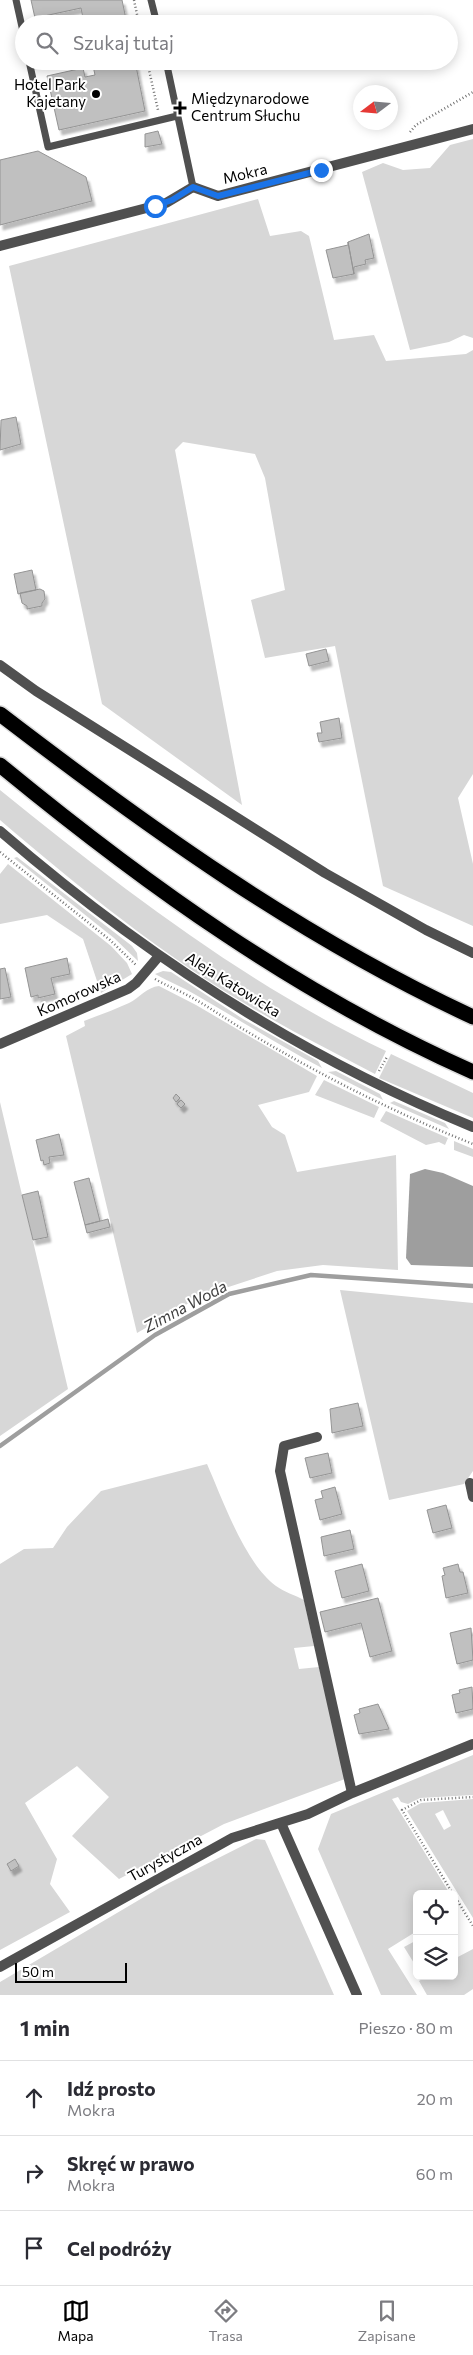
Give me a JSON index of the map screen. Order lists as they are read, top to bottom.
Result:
{
  "streets": {
    "street": [
      "Mokra",
      "Aleja Katowicka",
      "Komorowska",
      "Turystyczna"
    ]
  },
  "crossings": [
    ["Aleja Katowicka", "Komorowska"]
  ],
  "water": ["Zimna Woda"],
  "places": {
    "other": ["Hotel Park Kajetany"],
    "health": ["Międzynarodowe Centrum Słuchu"]
  },
  "scale_bar": "50 m",
  "north": "left",
  "page": {
    "search": "Szukaj tutaj",
    "scale": "50 m",
    "heading": ["1 min", "Pieszo · 80 m"],
    "list": [
      ["Idź prosto", "Mokra", "20 m"],
      ["Skręć w prawo", "Mokra", "60 m"],
      "Cel podróży"
    ],
    "nav": ["Mapa", "Trasa", "Zapisane"]
  }
}
